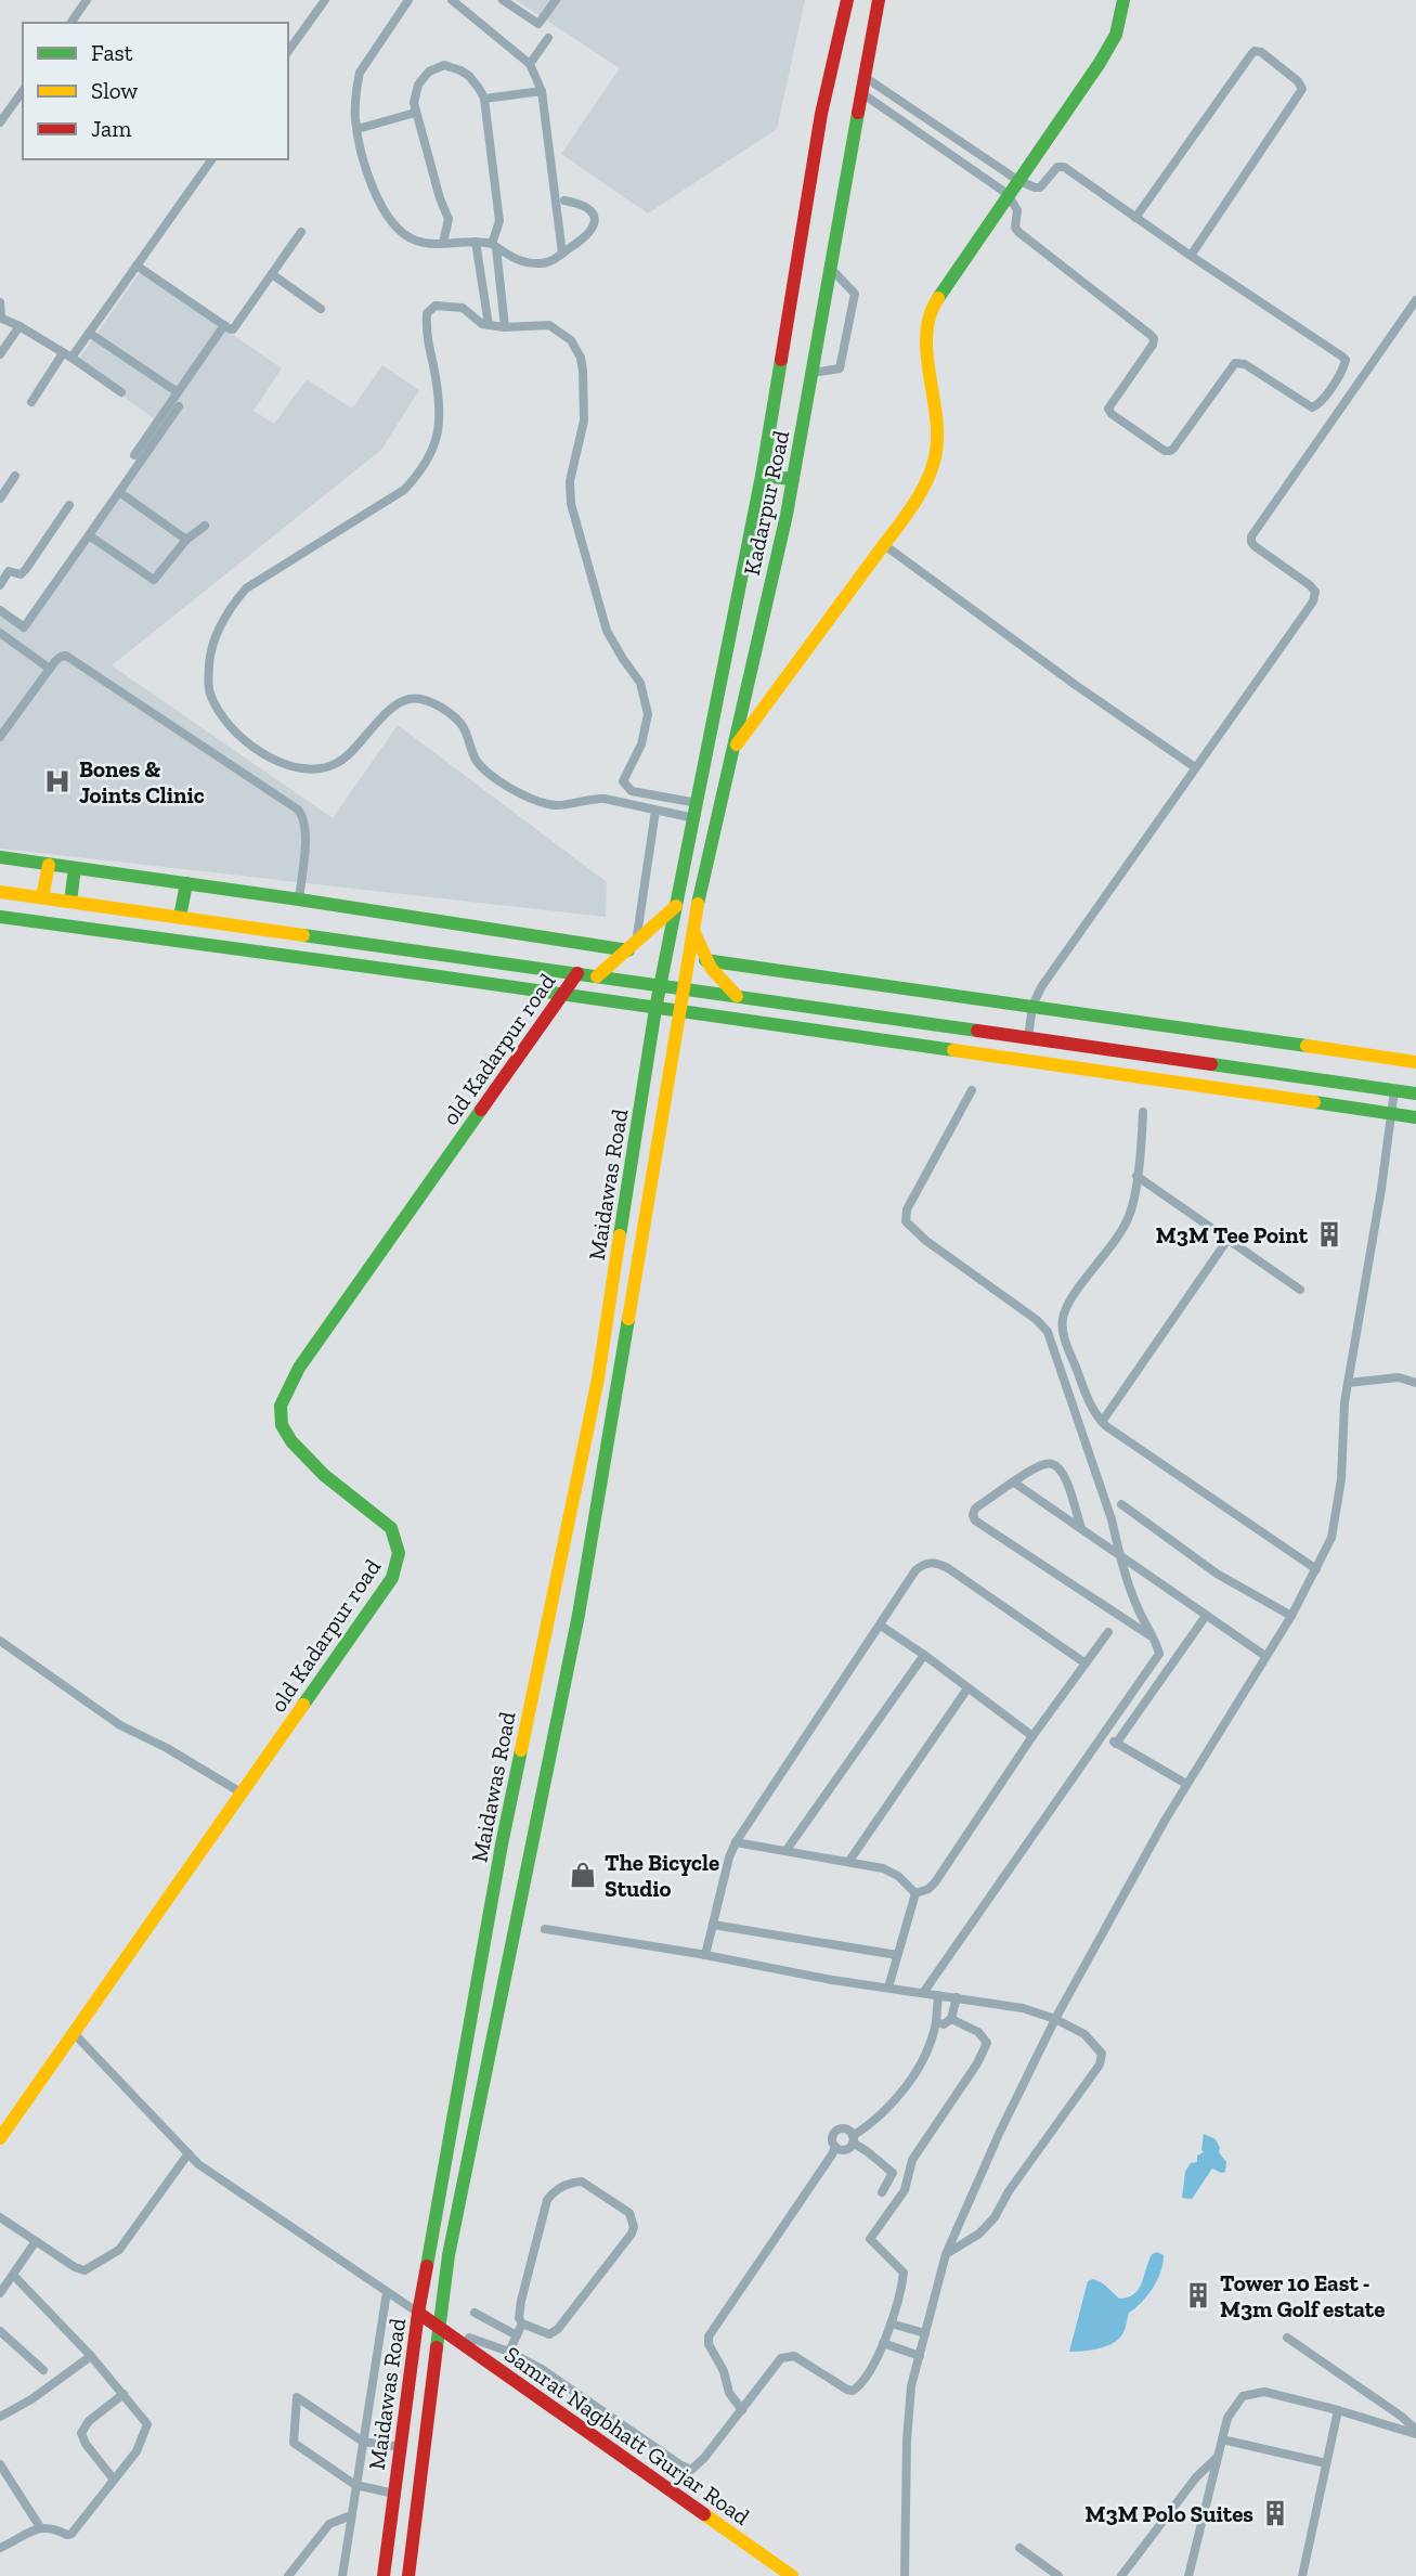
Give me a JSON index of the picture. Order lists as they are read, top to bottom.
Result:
{
  "streets": {
    "street": [
      "Kadarpur Road",
      "old Kadarpur road",
      "Maidawas Road",
      "Samrat Nagbhatt Gurjar Road"
    ]
  },
  "crossings": [
    ["Kadarpur Road", "Maidawas Road"],
    ["Maidawas Road", "Samrat Nagbhatt Gurjar Road"]
  ],
  "places": {
    "hospital": ["Bones & Joints Clinic"],
    "building": ["M3M Tee Point", "Tower 10 East - M3m Golf estate", "M3M Polo Suites"],
    "shop": ["The Bicycle Studio"]
  },
  "legend": ["Fast", "Slow", "Jam"]
}
